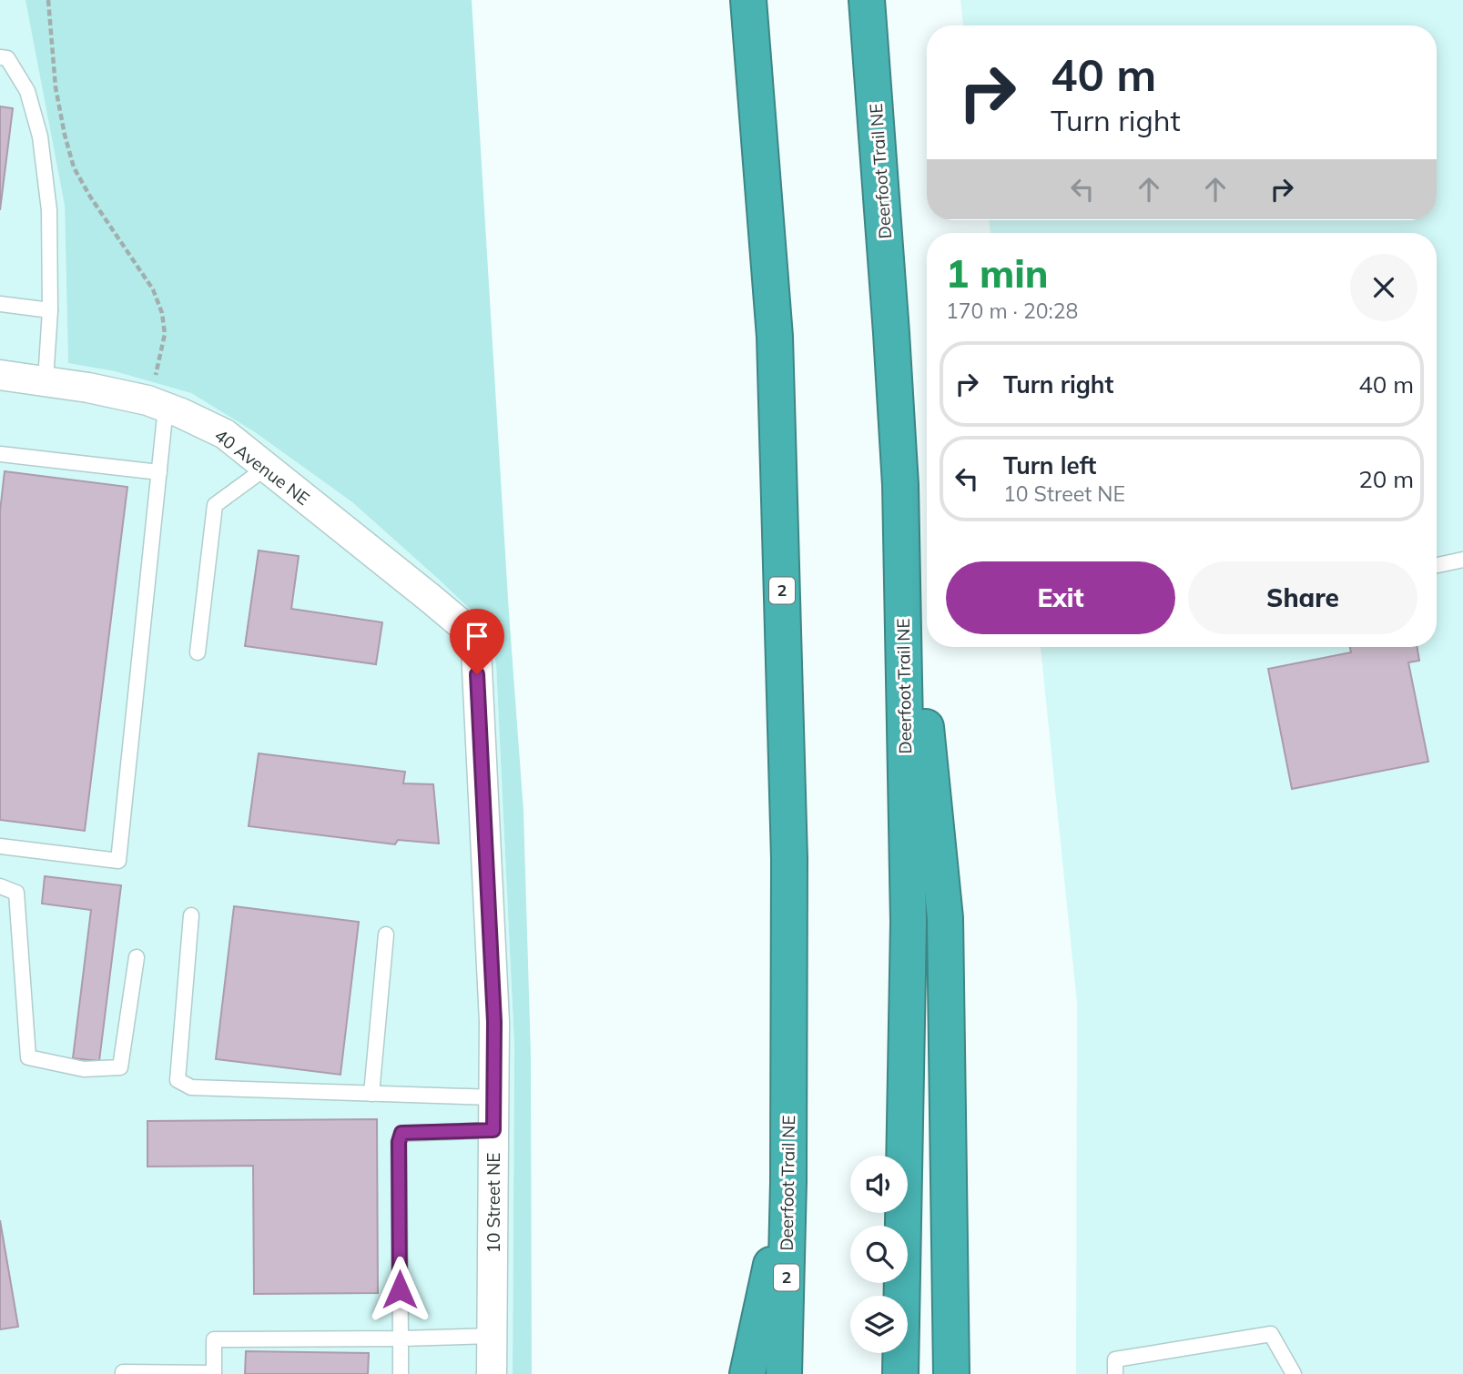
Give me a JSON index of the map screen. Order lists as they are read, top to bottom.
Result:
{
  "streets": {
    "highway": ["Deerfoot Trail NE", "2"],
    "street": ["40 Avenue NE", "10 Street NE"]
  },
  "crossings": [
    ["40 Avenue NE", "10 Street NE"]
  ],
  "page": {
    "turn": ["40 m", "Turn right"],
    "heading": ["1 min", "170 m · 20:28"],
    "list": [
      {
        "name": "Turn right",
        "value": "40 m"
      },
      {
        "name": "Turn left",
        "note": "10 Street NE",
        "value": "20 m"
      }
    ],
    "buttons": ["Exit", "Share"]
  }
}
